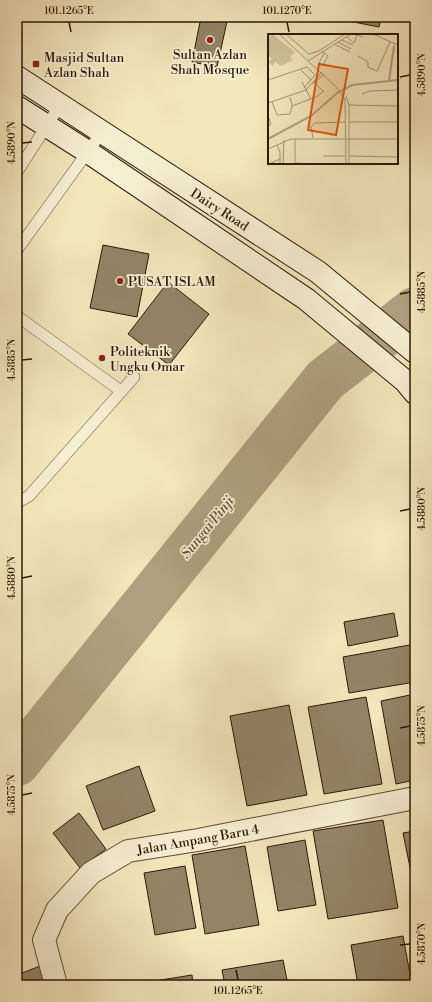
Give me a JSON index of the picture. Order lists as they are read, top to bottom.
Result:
{
  "streets": {
    "main road": ["Dairy Road", "Jalan Ampang Baru 4"]
  },
  "water": ["Sungai Pinji"],
  "places": {
    "other": ["Sultan Azlan Shah Mosque", "PUSAT ISLAM", "Politeknik Ungku Omar"],
    "transit": ["Masjid Sultan Azlan Shah"]
  },
  "coordinates": [
    "101.1265°E",
    "101.1270°E",
    "4.5890°N",
    "4.5885°N",
    "4.5880°N",
    "4.5875°N",
    "4.5870°N"
  ]
}
